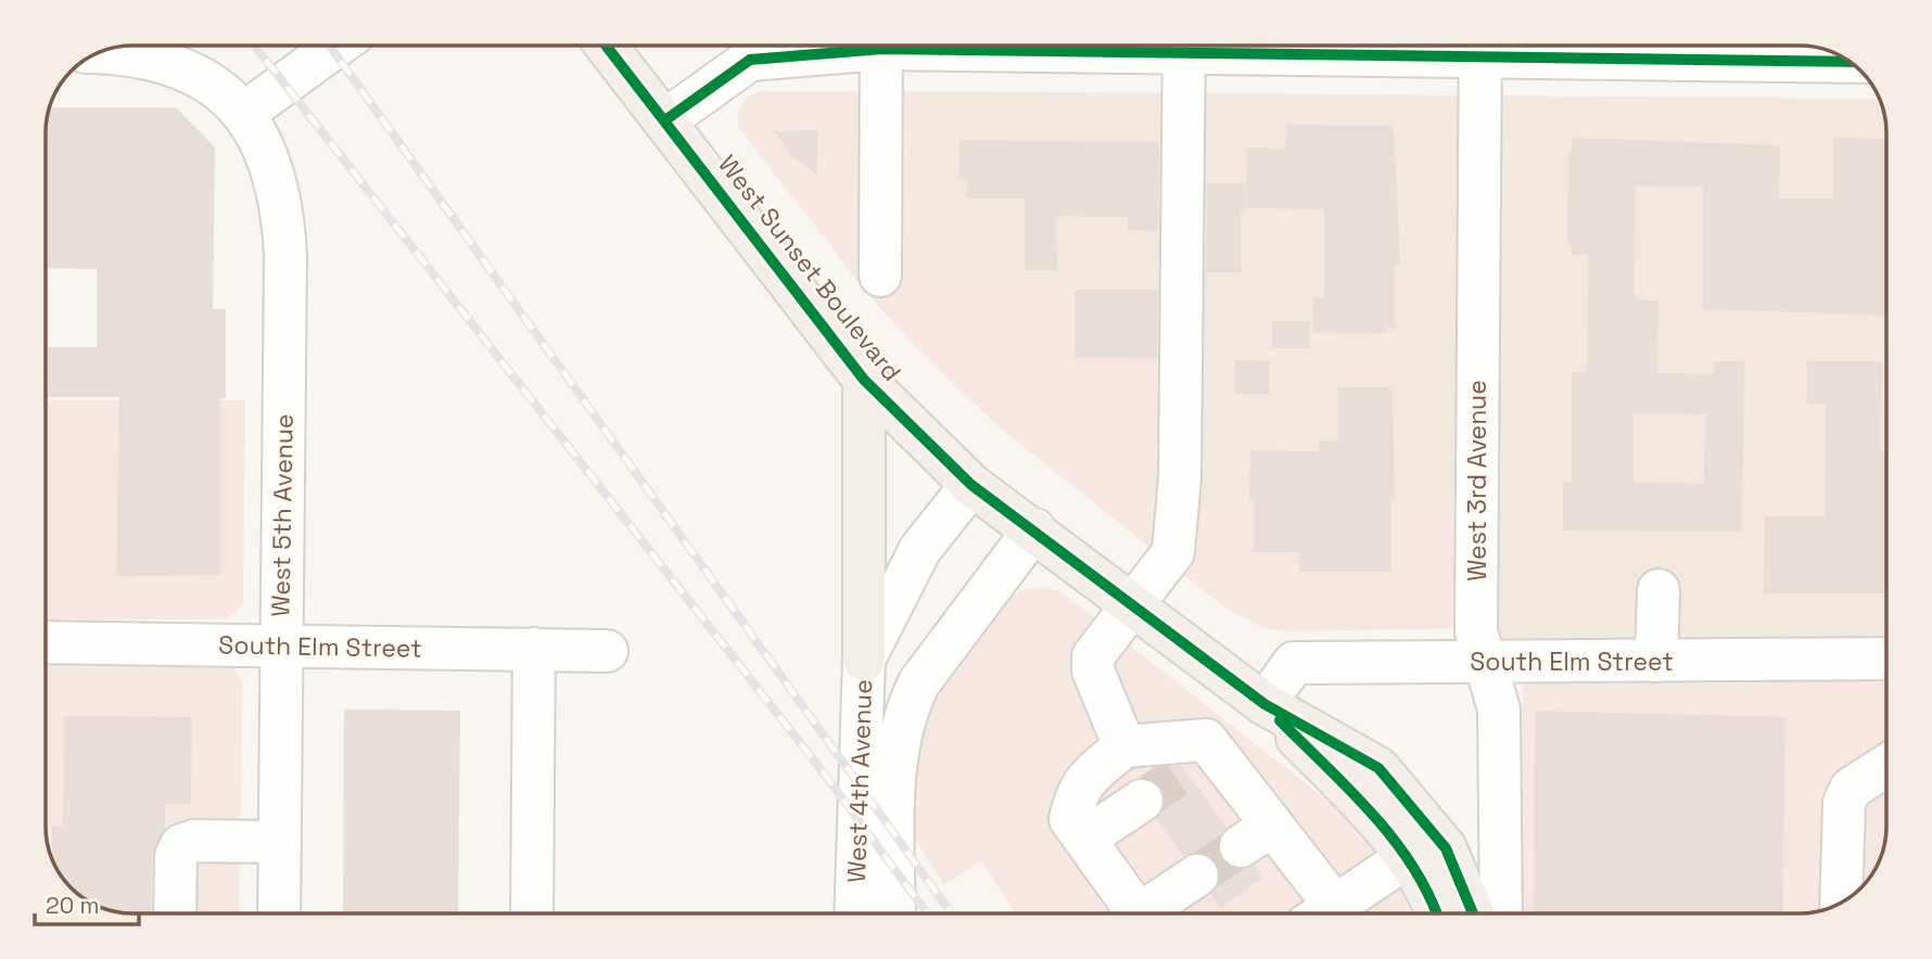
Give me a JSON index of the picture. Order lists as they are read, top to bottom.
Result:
{
  "streets": {
    "main road": ["West Sunset Boulevard"],
    "street": [
      "West 3rd Avenue",
      "West 5th Avenue",
      "South Elm Street",
      "West 4th Avenue"
    ]
  },
  "crossings": [
    ["West Sunset Boulevard", "South Elm Street"],
    ["West Sunset Boulevard", "West 4th Avenue"],
    ["West 3rd Avenue", "South Elm Street"],
    ["West 5th Avenue", "South Elm Street"]
  ],
  "scale_bar": "20 m"
}
